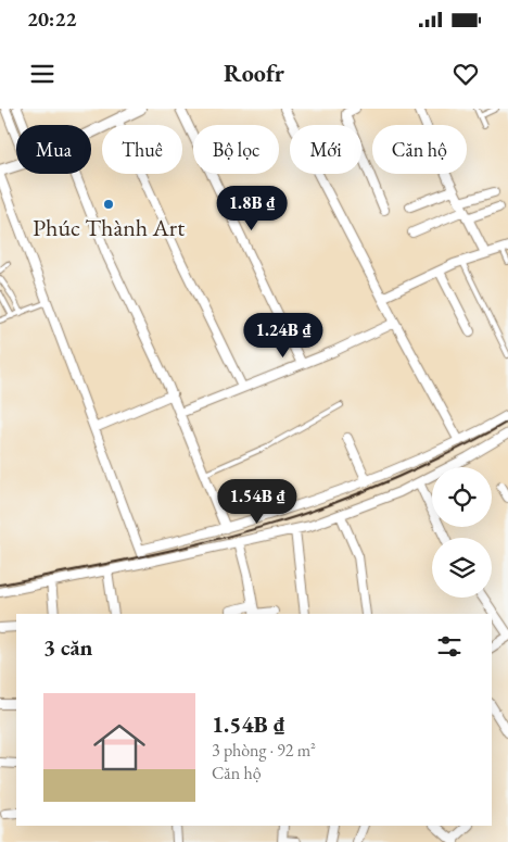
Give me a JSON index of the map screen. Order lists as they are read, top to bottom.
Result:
{
  "places": ["Phúc Thành Art"],
  "page": {
    "status": "20:22",
    "header": "Roofr",
    "chip": [
      "Mua",
      "Thuê",
      "Bộ lọc",
      "Mới",
      "Căn hộ"
    ],
    "price": ["1.8B ₫", "1.24B ₫", "1.54B ₫"],
    "heading": "3 căn",
    "list": [
      {
        "name": "1.54B ₫",
        "note": "3 phòng · 92 m² · Căn hộ"
      }
    ]
  }
}
